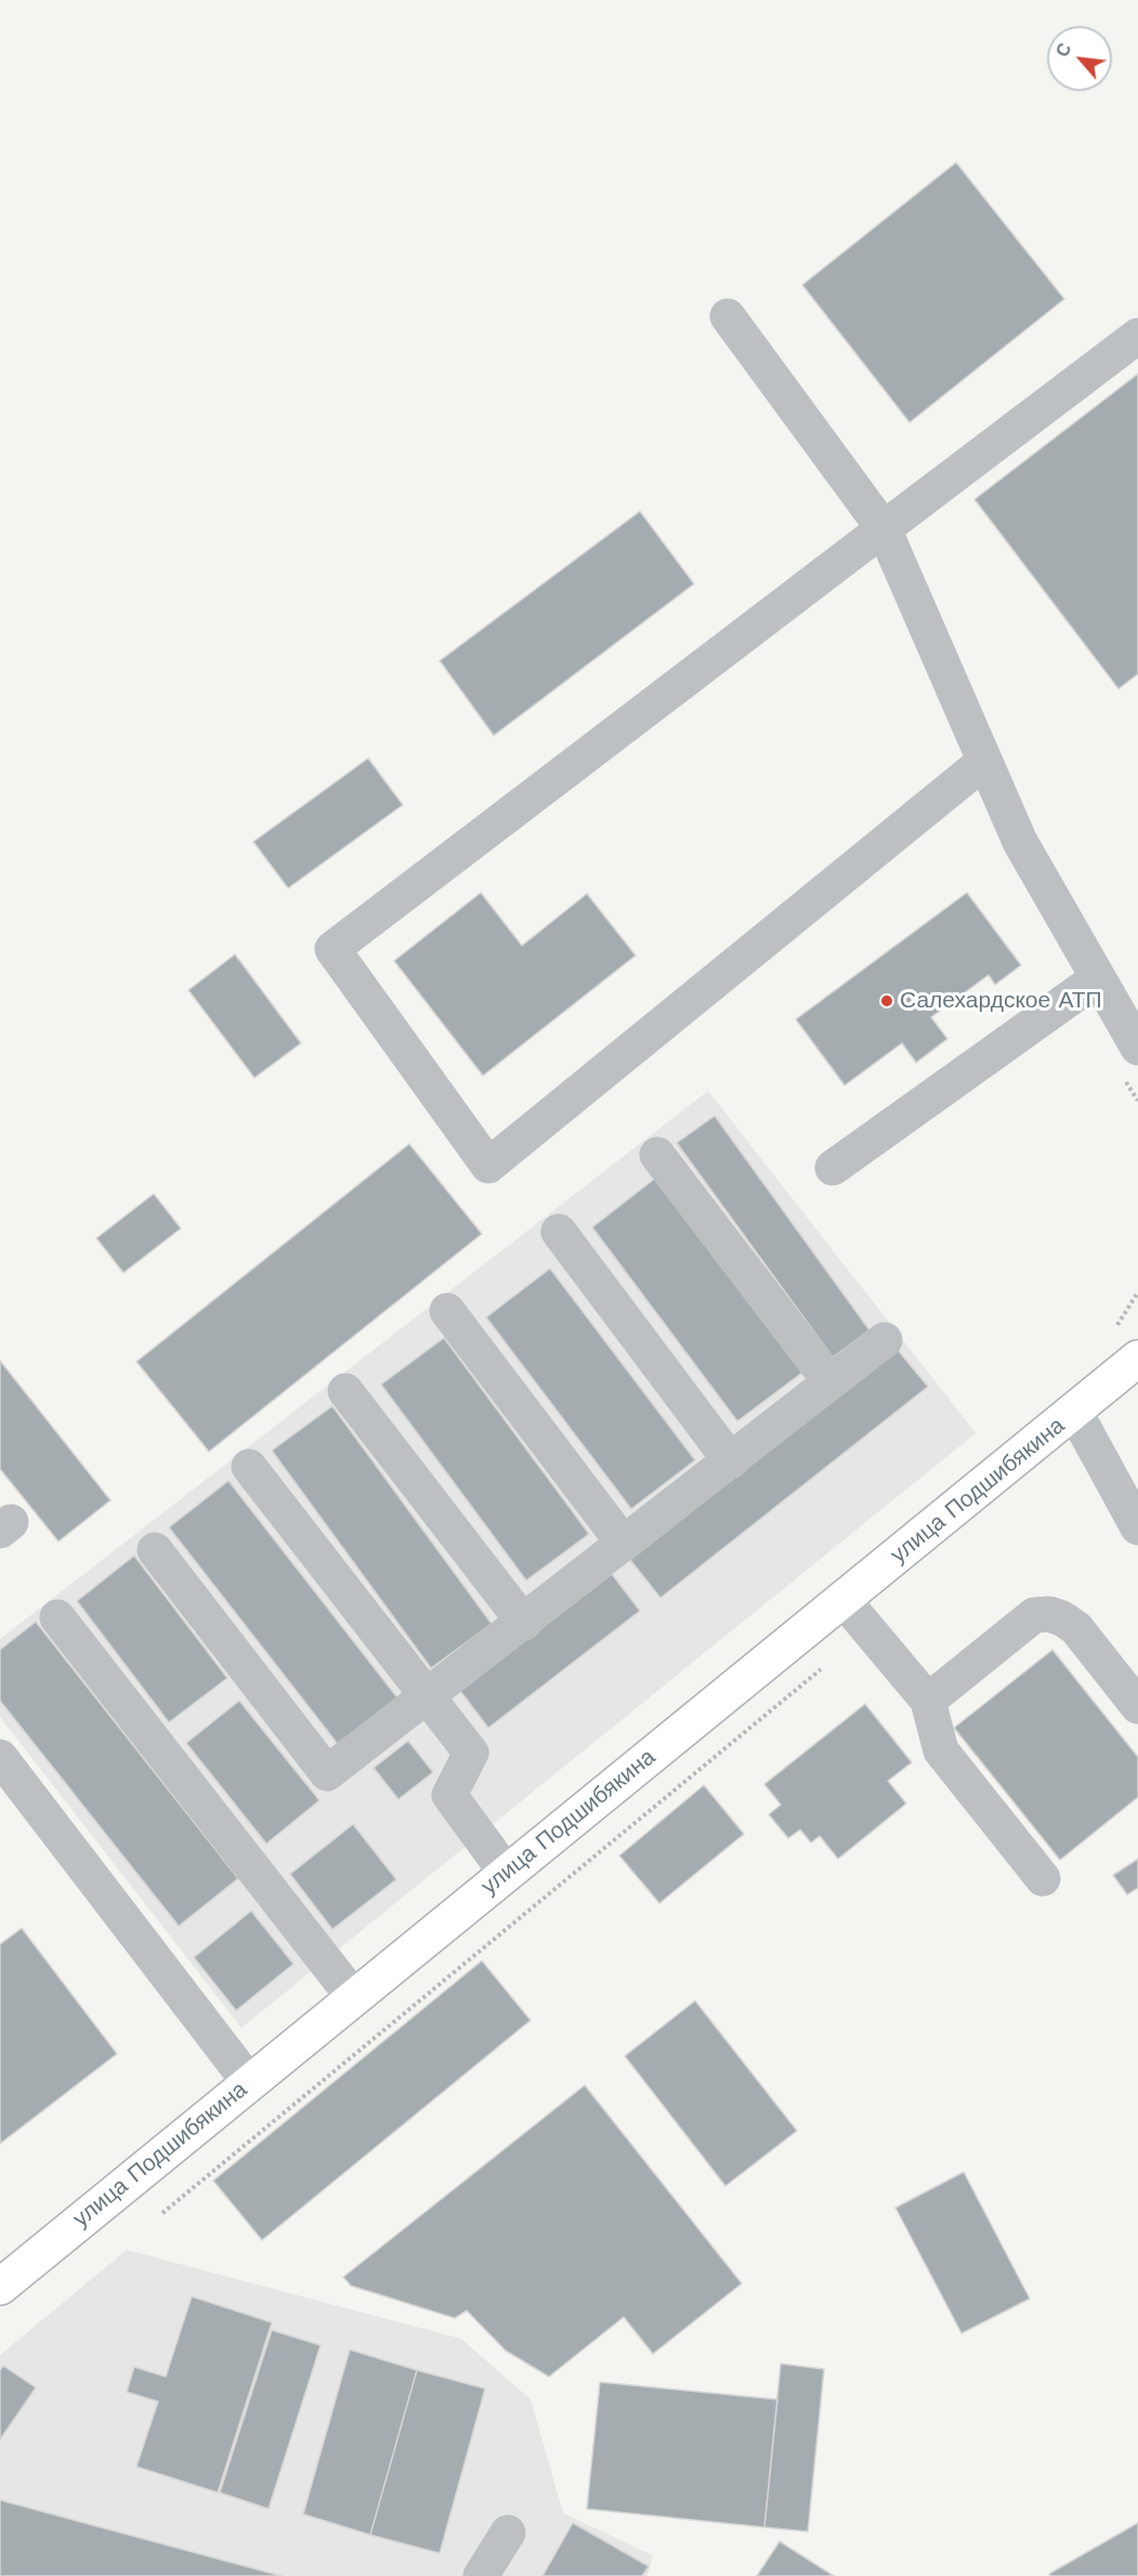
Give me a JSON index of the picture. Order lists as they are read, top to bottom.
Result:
{
  "streets": {
    "main road": ["улица Подшибякина"]
  },
  "places": ["Салехардское АТП"],
  "north": "top left"
}
